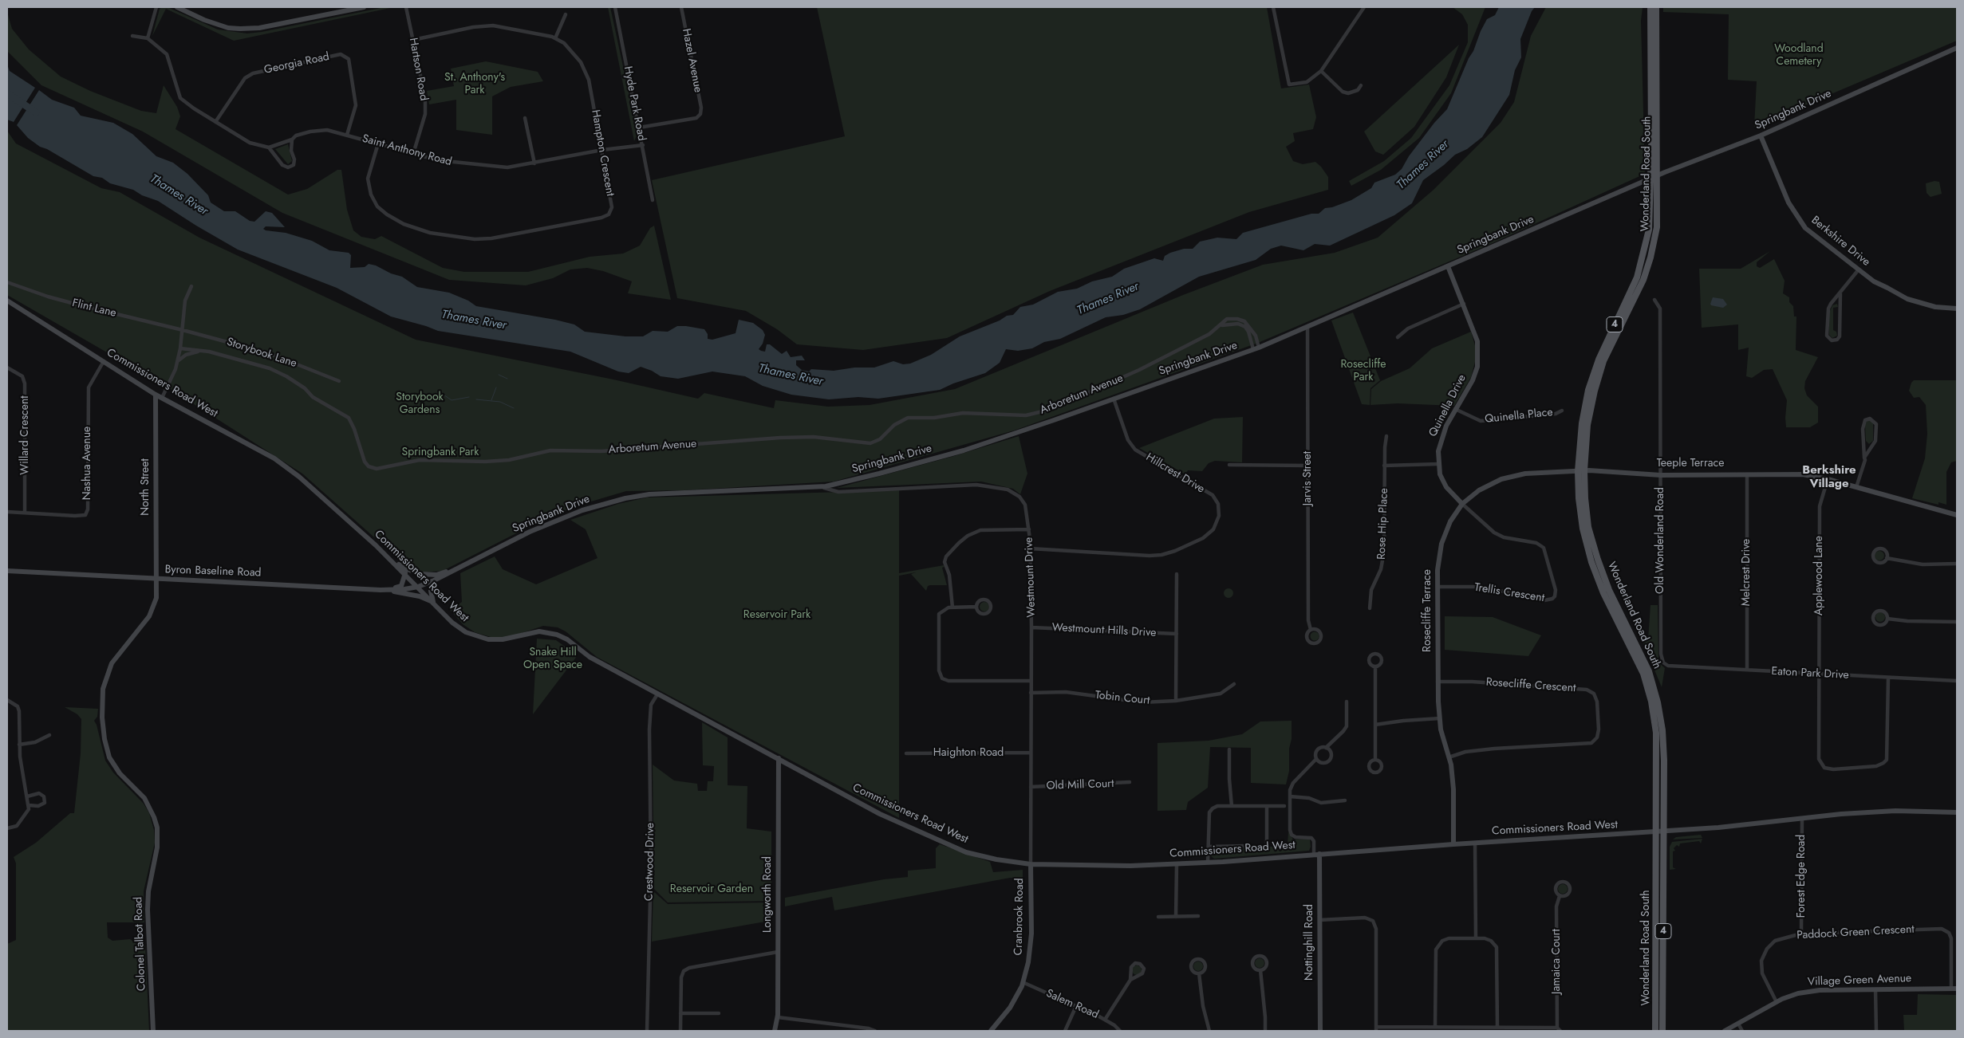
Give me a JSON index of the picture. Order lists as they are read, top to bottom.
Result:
{
  "streets": {
    "main road": [
      "Springbank Drive",
      "Wonderland Road South",
      "Berkshire Drive",
      "4",
      "Commissioners Road West",
      "Quinella Drive",
      "Teeple Terrace",
      "North Street",
      "Byron Baseline Road",
      "Rosecliffe Terrace",
      "Longworth Road",
      "Cranbrook Road",
      "Nottinghill Road",
      "Colonel Talbot Road",
      "Village Green Avenue"
    ],
    "street": [
      "Hazel Avenue",
      "Georgia Road",
      "Hartson Road",
      "Hyde Park Road",
      "Saint Anthony Road",
      "Hampton Crescent",
      "Flint Lane",
      "Storybook Lane",
      "Arboretum Avenue",
      "Quinella Place",
      "Willard Crescent",
      "Nashua Avenue",
      "Hillcrest Drive",
      "Jarvis Street",
      "Rose Hip Place",
      "Old Wonderland Road",
      "Melcrest Drive",
      "Applewood Lane",
      "Westmount Drive",
      "Trellis Crescent",
      "Westmount Hills Drive",
      "Eaton Park Drive",
      "Rosecliffe Crescent",
      "Tobin Court",
      "Haighton Road",
      "Old Mill Court",
      "Crestwood Drive",
      "Forest Edge Road",
      "Paddock Green Crescent",
      "Jamaica Court",
      "Salem Road"
    ]
  },
  "crossings": [
    ["Hazel Avenue", "Hyde Park Road"],
    ["Georgia Road", "Saint Anthony Road"],
    ["Hartson Road", "Saint Anthony Road"],
    ["Hartson Road", "Hampton Crescent"],
    ["Hyde Park Road", "Saint Anthony Road"],
    ["Springbank Drive", "Wonderland Road South"],
    ["Springbank Drive", "Berkshire Drive"],
    ["Springbank Drive", "Commissioners Road West"],
    ["Springbank Drive", "Arboretum Avenue"],
    ["Springbank Drive", "Quinella Drive"],
    ["Springbank Drive", "Hillcrest Drive"],
    ["Springbank Drive", "Jarvis Street"],
    ["Springbank Drive", "Byron Baseline Road"],
    ["Springbank Drive", "Westmount Drive"],
    ["Saint Anthony Road", "Hampton Crescent"],
    ["Wonderland Road South", "Commissioners Road West"],
    ["Wonderland Road South", "Teeple Terrace"],
    ["Wonderland Road South", "Rosecliffe Terrace"],
    ["Flint Lane", "Storybook Lane"],
    ["Commissioners Road West", "Nashua Avenue"],
    ["Commissioners Road West", "North Street"],
    ["Commissioners Road West", "Byron Baseline Road"],
    ["Commissioners Road West", "Westmount Drive"],
    ["Commissioners Road West", "Rosecliffe Terrace"],
    ["Commissioners Road West", "Crestwood Drive"],
    ["Commissioners Road West", "Forest Edge Road"],
    ["Commissioners Road West", "Longworth Road"],
    ["Commissioners Road West", "Cranbrook Road"],
    ["Commissioners Road West", "Nottinghill Road"],
    ["Quinella Drive", "Quinella Place"],
    ["Quinella Drive", "Trellis Crescent"],
    ["Quinella Drive", "Rosecliffe Terrace"],
    ["Willard Crescent", "Nashua Avenue"],
    ["Teeple Terrace", "Old Wonderland Road"],
    ["Teeple Terrace", "Melcrest Drive"],
    ["Teeple Terrace", "Applewood Lane"],
    ["Teeple Terrace", "Rosecliffe Terrace"],
    ["Hillcrest Drive", "Westmount Drive"],
    ["North Street", "Byron Baseline Road"],
    ["North Street", "Colonel Talbot Road"],
    ["Old Wonderland Road", "Eaton Park Drive"],
    ["Byron Baseline Road", "Colonel Talbot Road"],
    ["Melcrest Drive", "Eaton Park Drive"],
    ["Applewood Lane", "Eaton Park Drive"],
    ["Westmount Drive", "Westmount Hills Drive"],
    ["Westmount Drive", "Tobin Court"],
    ["Westmount Drive", "Haighton Road"],
    ["Westmount Drive", "Old Mill Court"],
    ["Westmount Drive", "Cranbrook Road"],
    ["Trellis Crescent", "Rosecliffe Terrace"],
    ["Rosecliffe Terrace", "Rosecliffe Crescent"],
    ["Forest Edge Road", "Paddock Green Crescent"],
    ["Cranbrook Road", "Salem Road"],
    ["Paddock Green Crescent", "Village Green Avenue"]
  ],
  "districts": ["Berkshire Village"],
  "water": ["Thames River"],
  "parks": [
    "Woodland Cemetery",
    "St. Anthony's Park",
    "Rosecliffe Park",
    "Storybook Gardens",
    "Springbank Park",
    "Reservoir Park",
    "Snake Hill Open Space",
    "Reservoir Garden"
  ]
}
